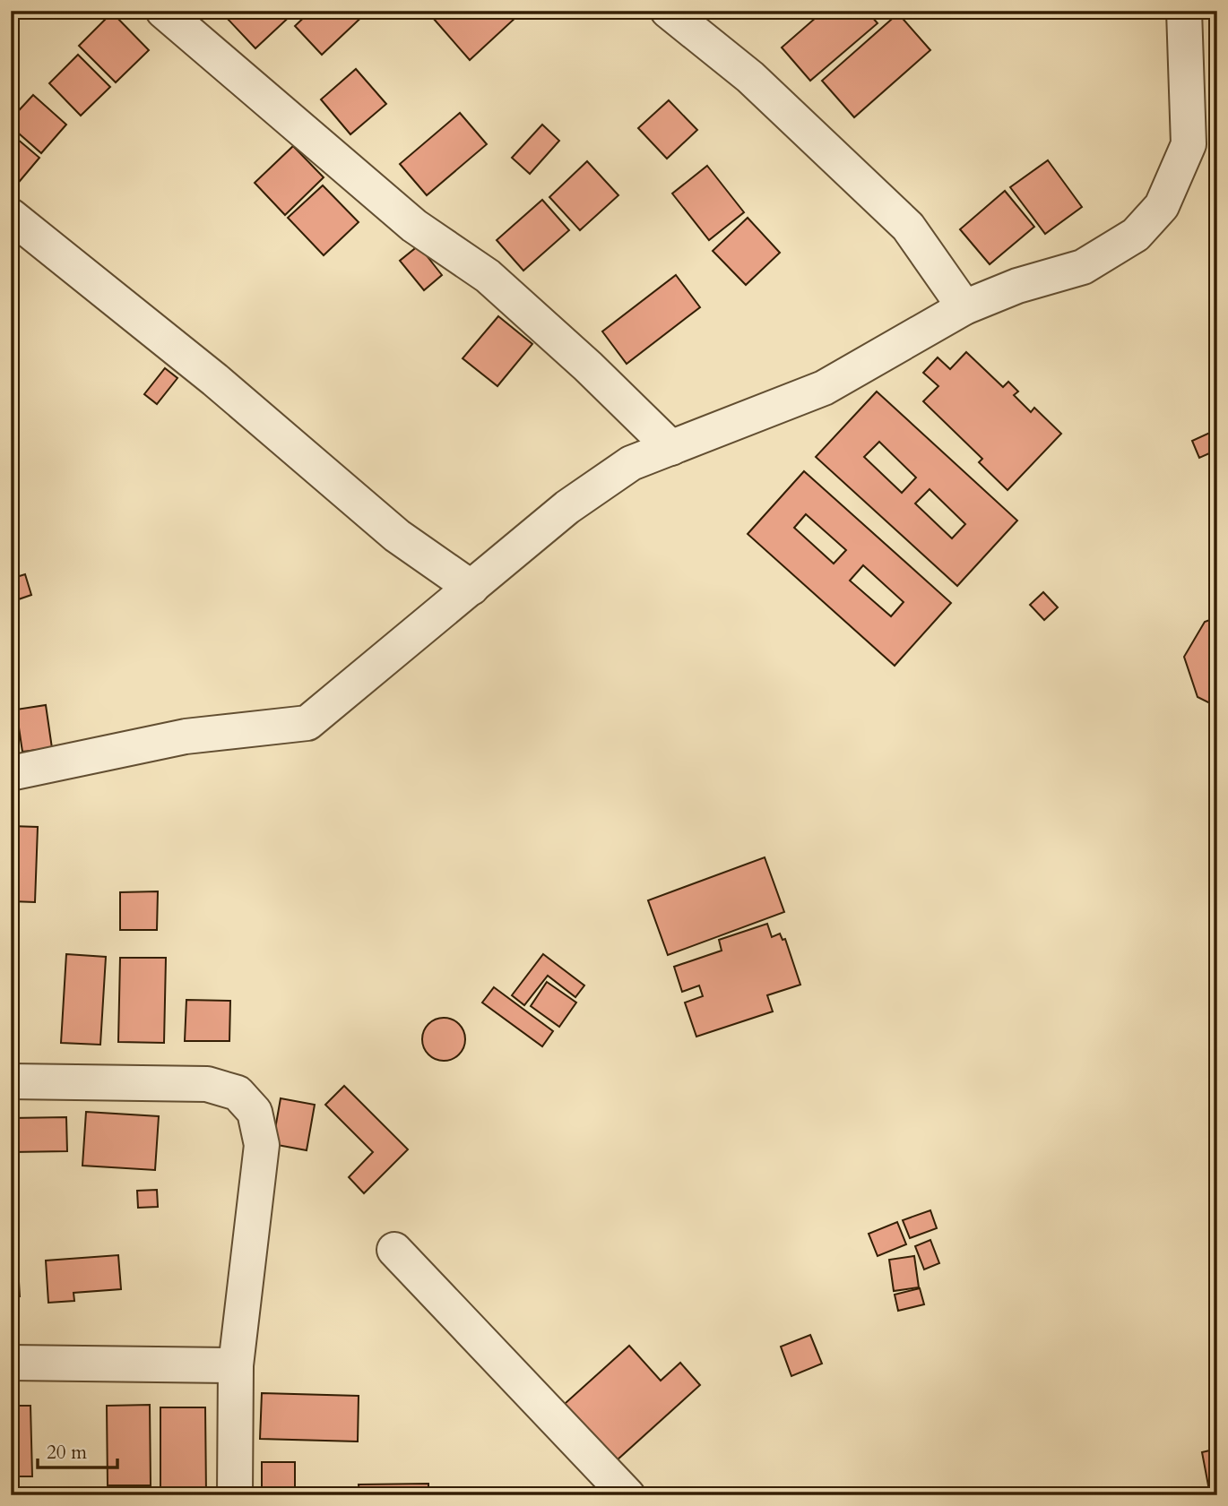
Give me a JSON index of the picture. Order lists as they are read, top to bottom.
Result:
{
  "scale_bar": "20 m"
}
